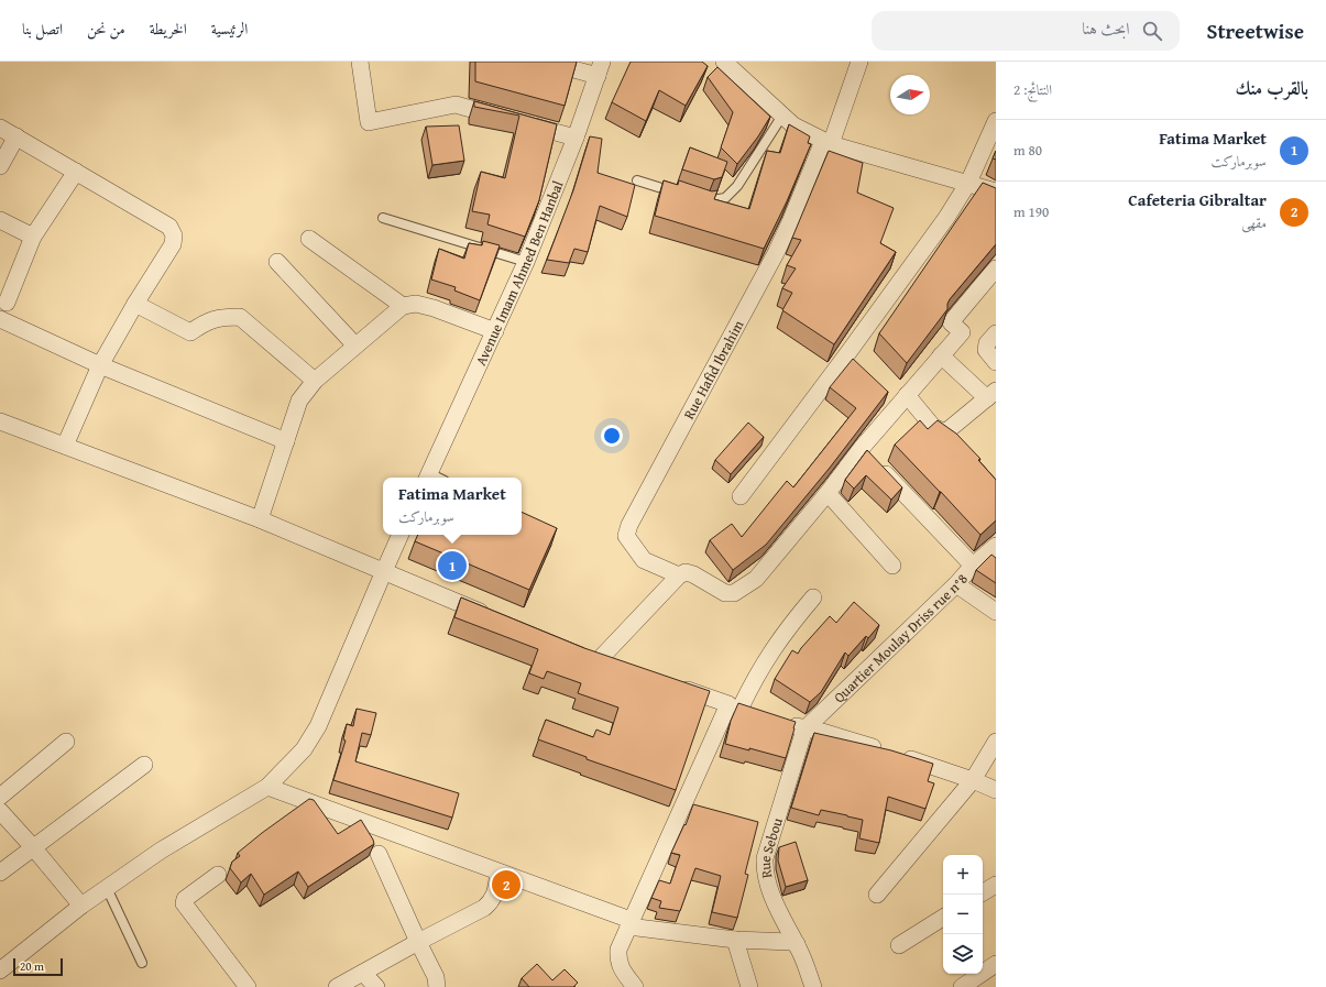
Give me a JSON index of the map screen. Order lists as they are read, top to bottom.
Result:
{
  "streets": {
    "street": [
      "Avenue Imam Ahmed Ben Hanbal",
      "Rue Hafid Ibrahim",
      "Quartier Moulay Driss rue n°8",
      "Rue Sebou"
    ]
  },
  "crossings": [
    ["Quartier Moulay Driss rue n°8", "Rue Sebou"]
  ],
  "scale_bar": "20 m",
  "north": "right",
  "page": {
    "header": "Streetwise",
    "search": "ابحث هنا",
    "nav": [
      "الرئيسية",
      "الخريطة",
      "من نحن",
      "اتصل بنا"
    ],
    "heading": ["بالقرب منك", "النتائج: 2"],
    "list": [
      {
        "mark": "1",
        "name": "Fatima Market",
        "note": "سوبرماركت",
        "value": "80 m"
      },
      {
        "mark": "2",
        "name": "Cafeteria Gibraltar",
        "note": "مقهى",
        "value": "190 m"
      }
    ],
    "popup": ["Fatima Market", "سوبرماركت"],
    "pins": ["1", "2"],
    "map_buttons": ["+", "−"],
    "scale": "20 m"
  }
}
